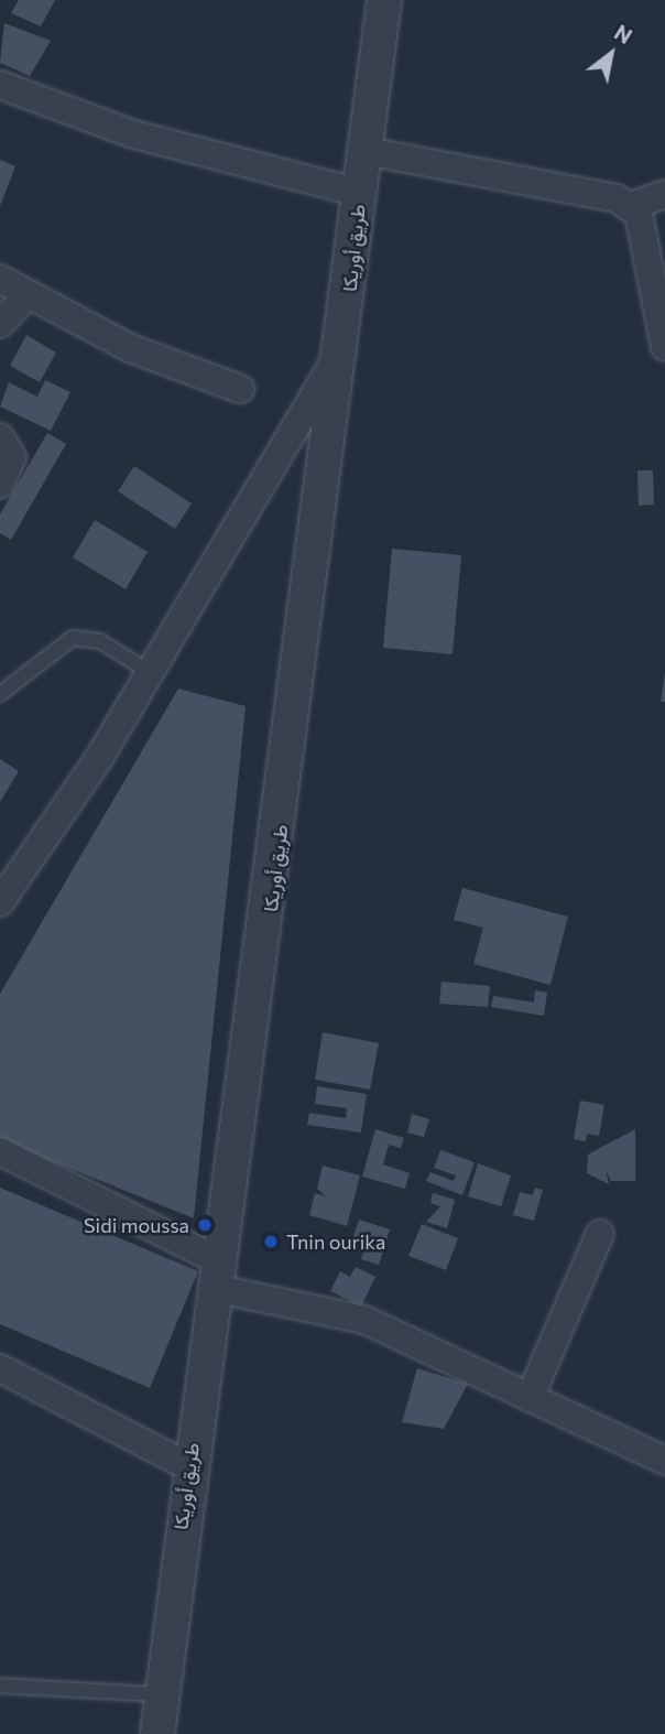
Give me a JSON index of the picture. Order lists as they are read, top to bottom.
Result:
{
  "streets": {
    "street": ["طريق أوريكا"]
  },
  "places": ["Sidi moussa", "Tnin ourika"],
  "north": "top right"
}
